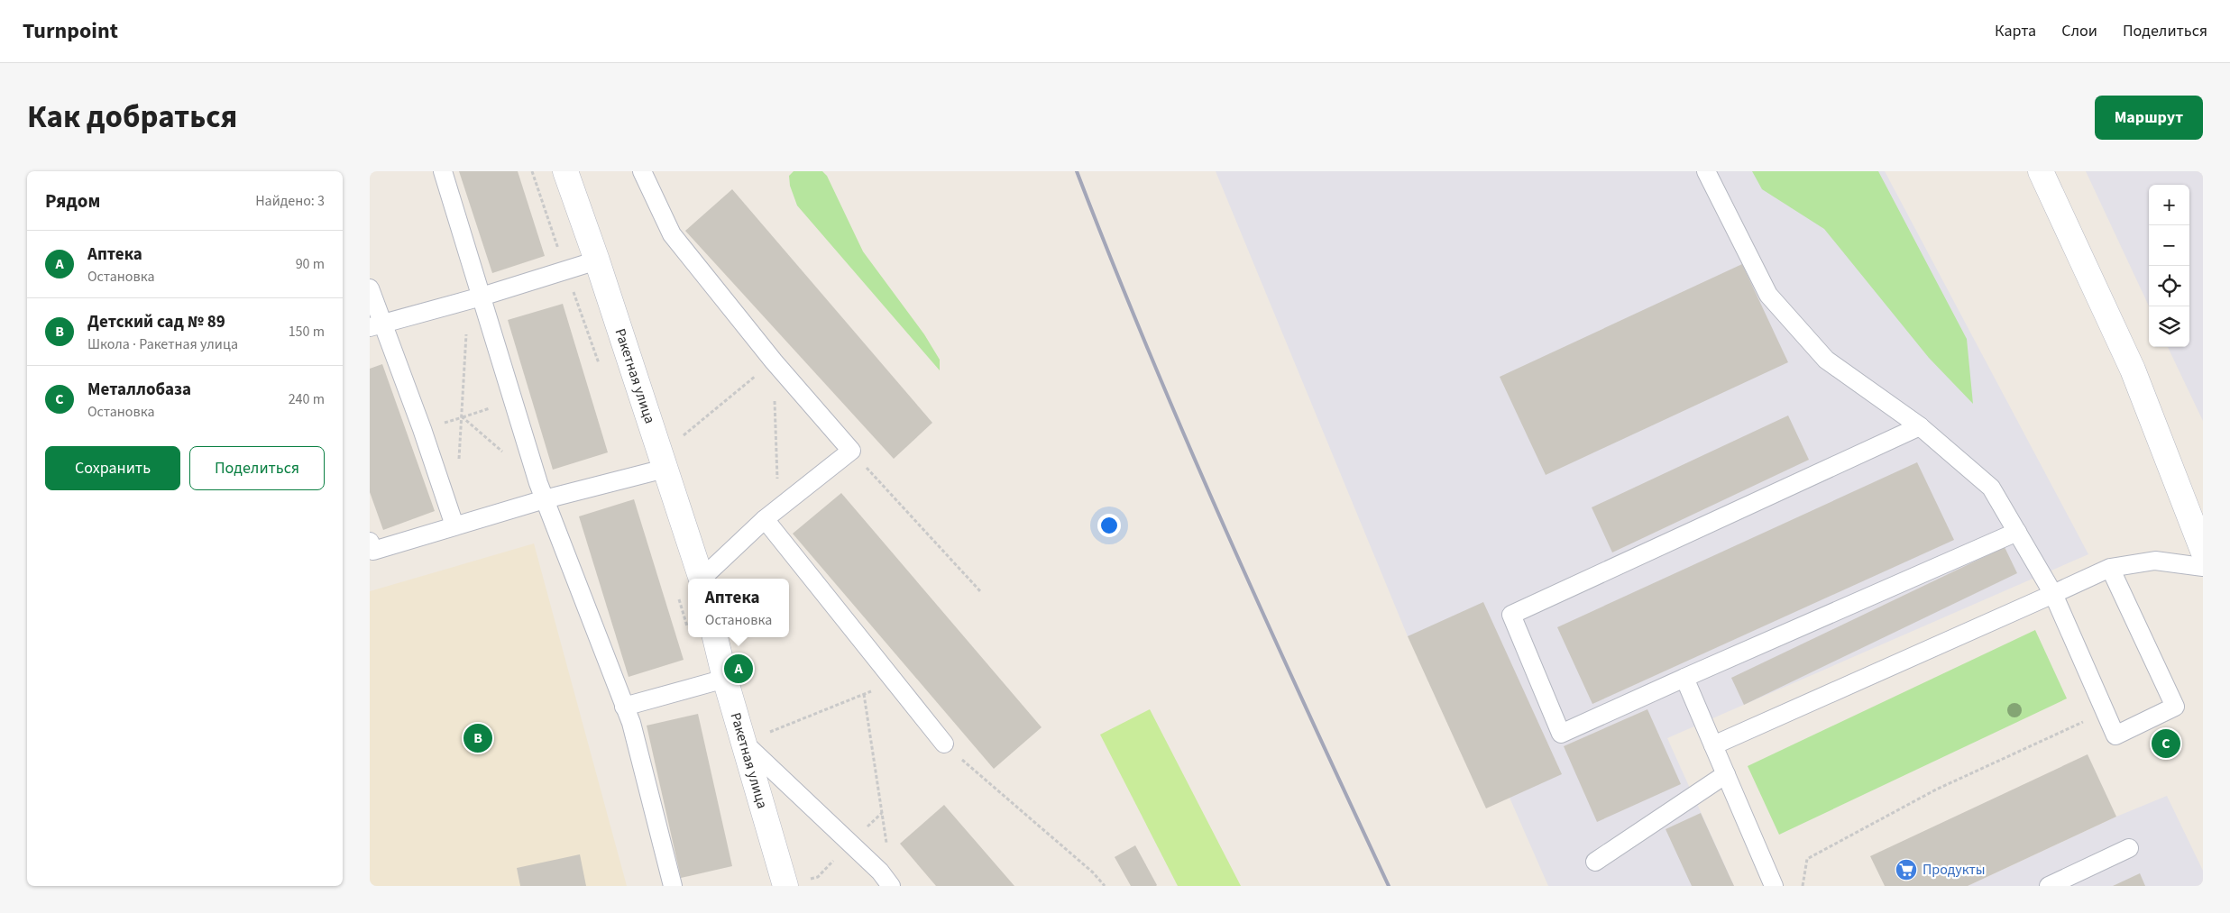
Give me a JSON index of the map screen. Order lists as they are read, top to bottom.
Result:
{
  "streets": {
    "street": ["Ракетная улица"]
  },
  "places": {
    "supermarket": ["Продукты"]
  },
  "page": {
    "header": "Turnpoint",
    "nav": ["Карта", "Слои", "Поделиться"],
    "title": "Как добраться",
    "buttons": [
      "Маршрут",
      ["Сохранить", "Поделиться"]
    ],
    "heading": ["Рядом", "Найдено: 3"],
    "map_buttons": ["+", "−"],
    "list": [
      {
        "mark": "A",
        "name": "Аптека",
        "note": "Остановка",
        "value": "90 m"
      },
      {
        "mark": "B",
        "name": "Детский сад № 89",
        "note": "Школа · Ракетная улица",
        "value": "150 m"
      },
      {
        "mark": "C",
        "name": "Металлобаза",
        "note": "Остановка",
        "value": "240 m"
      }
    ],
    "popup": ["Аптека", "Остановка"],
    "pins": ["A", "B", "C"]
  }
}
